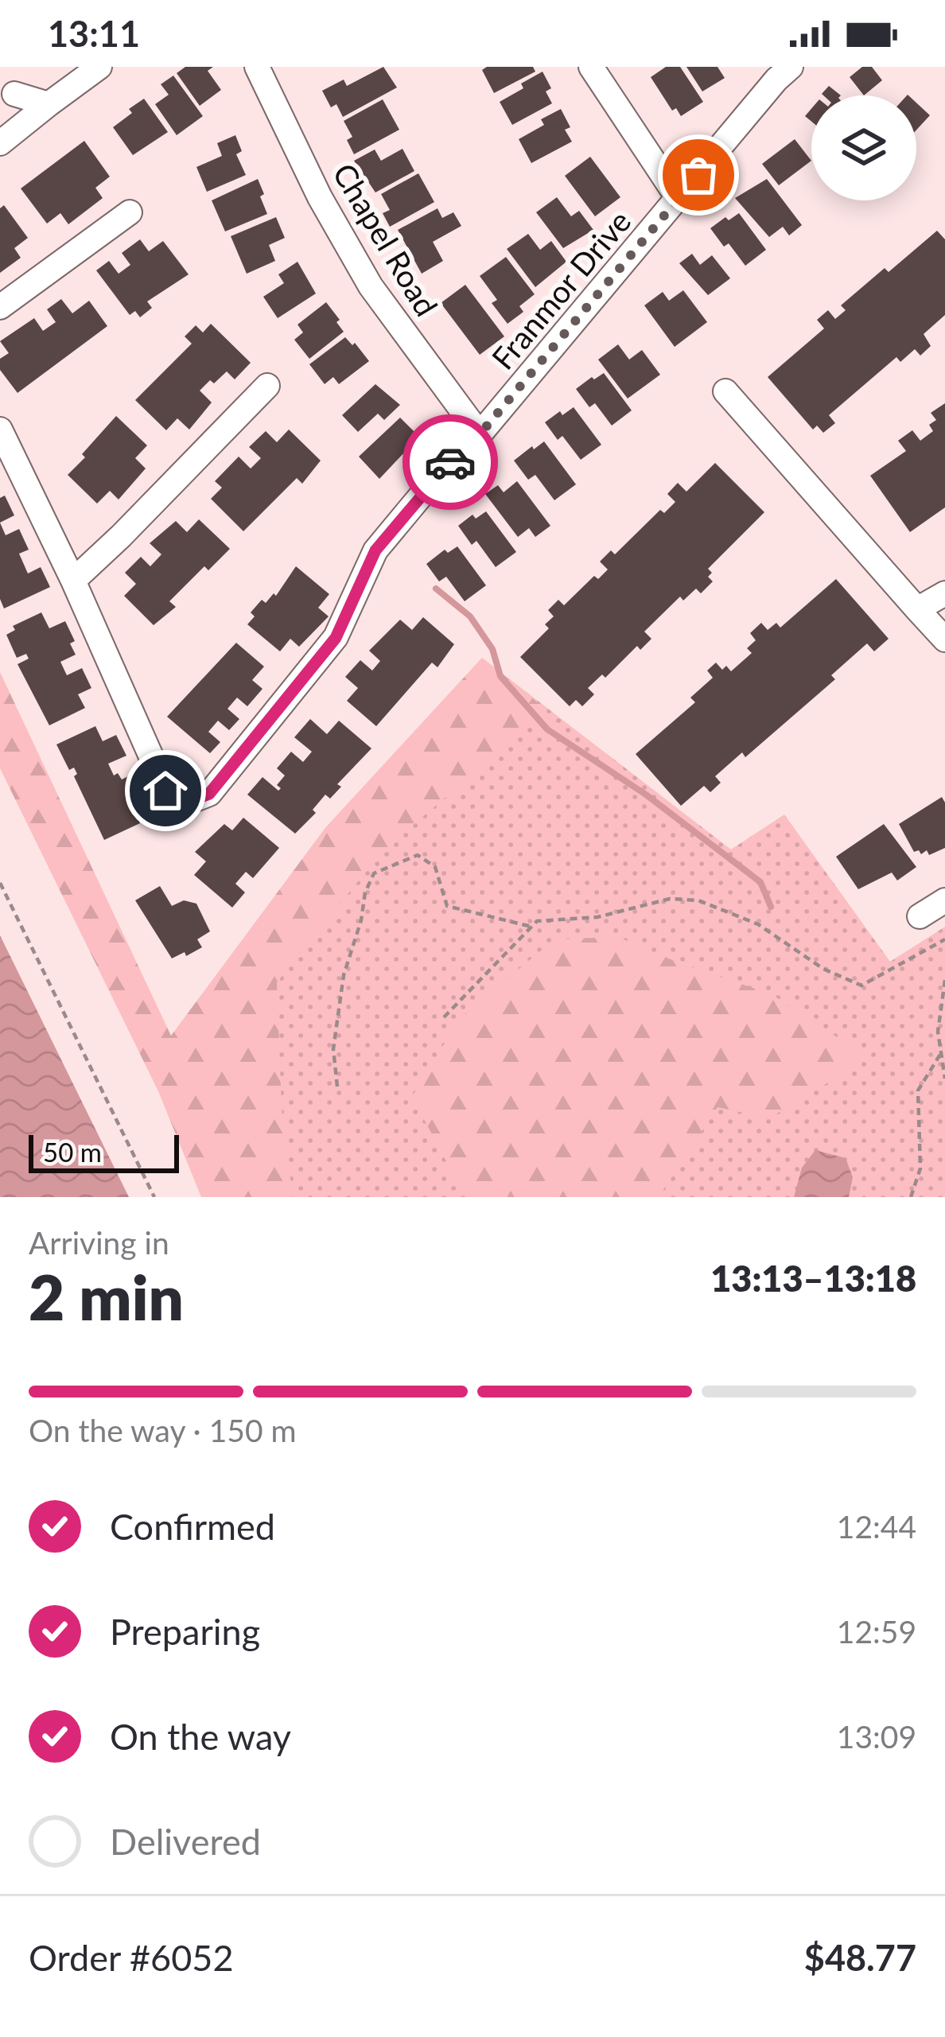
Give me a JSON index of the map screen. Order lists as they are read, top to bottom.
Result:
{
  "streets": {
    "street": ["Chapel Road", "Franmor Drive"]
  },
  "crossings": [
    ["Chapel Road", "Franmor Drive"]
  ],
  "scale_bar": "50 m",
  "page": {
    "status": "13:11",
    "scale": "50 m",
    "heading": ["2 min", "Arriving in", "13:13–13:18"],
    "panel": ["Order #6052", "$48.77"],
    "bar": "On the way · 150 m",
    "list": [
      ["Confirmed", "12:44"],
      ["Preparing", "12:59"],
      ["On the way", "13:09"],
      "Delivered"
    ]
  }
}
